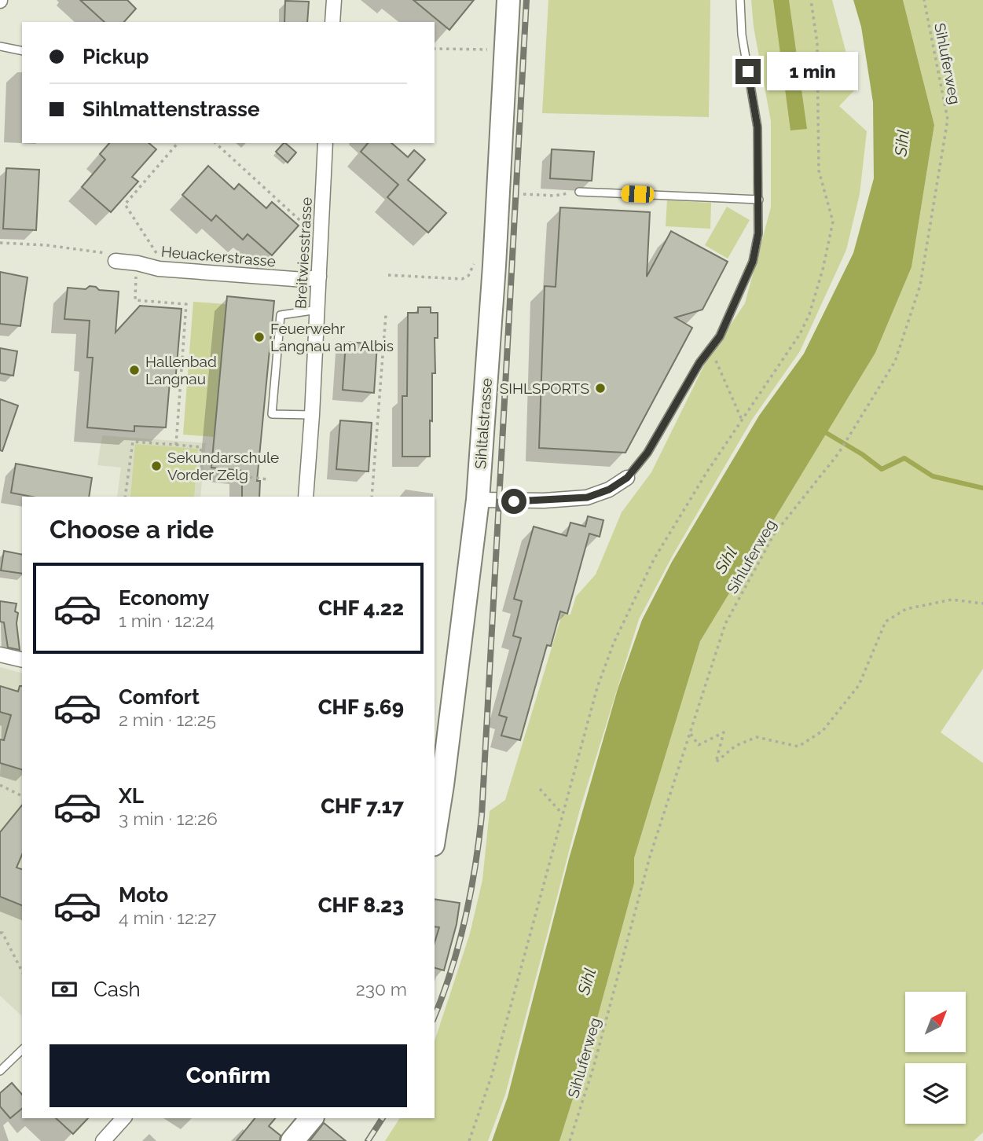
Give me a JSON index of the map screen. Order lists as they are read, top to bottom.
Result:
{
  "streets": {
    "main road": ["Sihltalstrasse"],
    "street": ["Breitwiesstrasse", "Heuackerstrasse"],
    "path": ["Sihluferweg"]
  },
  "crossings": [
    ["Breitwiesstrasse", "Heuackerstrasse"]
  ],
  "water": ["Sihl"],
  "places": [
    "Feuerwehr Langnau am Albis",
    "Hallenbad Langnau",
    "SIHLSPORTS",
    "Sekundarschule Vorder Zelg"
  ],
  "north": "top right",
  "page": {
    "banner": ["Pickup", "Sihlmattenstrasse"],
    "bubble": "1 min",
    "heading": "Choose a ride",
    "list": [
      {
        "name": "Economy",
        "note": "1 min · 12:24",
        "value": "CHF 4.22"
      },
      {
        "name": "Comfort",
        "note": "2 min · 12:25",
        "value": "CHF 5.69"
      },
      {
        "name": "XL",
        "note": "3 min · 12:26",
        "value": "CHF 7.17"
      },
      {
        "name": "Moto",
        "note": "4 min · 12:27",
        "value": "CHF 8.23"
      }
    ],
    "pay": ["Cash", "230 m"],
    "buttons": "Confirm"
  }
}
